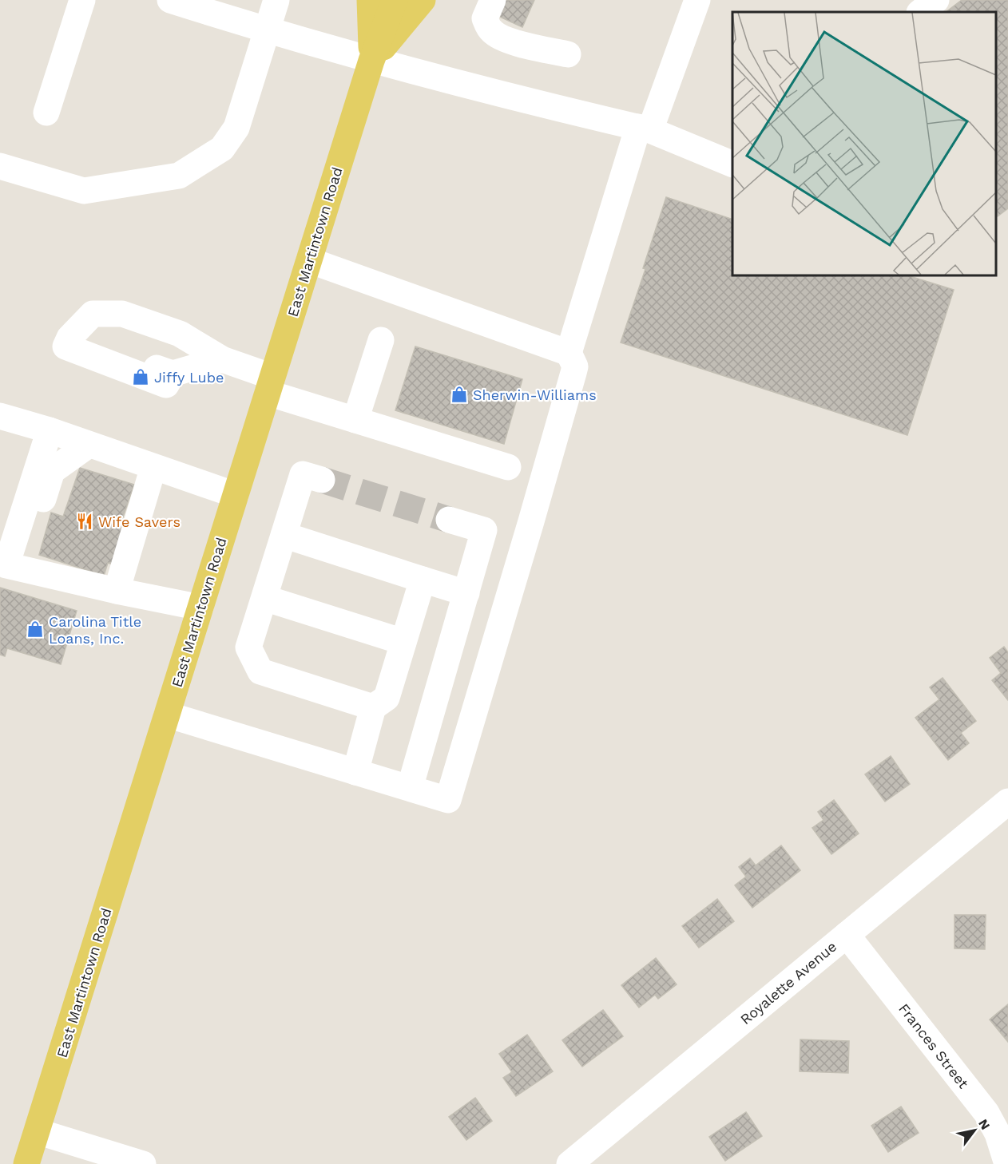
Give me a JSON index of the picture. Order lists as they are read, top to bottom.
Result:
{
  "streets": {
    "main road": ["East Martintown Road"],
    "street": ["Royalette Avenue", "Frances Street"]
  },
  "crossings": [
    ["Royalette Avenue", "Frances Street"]
  ],
  "places": {
    "shop": ["Jiffy Lube", "Sherwin-Williams", "Carolina Title Loans, Inc."],
    "restaurant": ["Wife Savers"]
  },
  "north": "top right"
}
